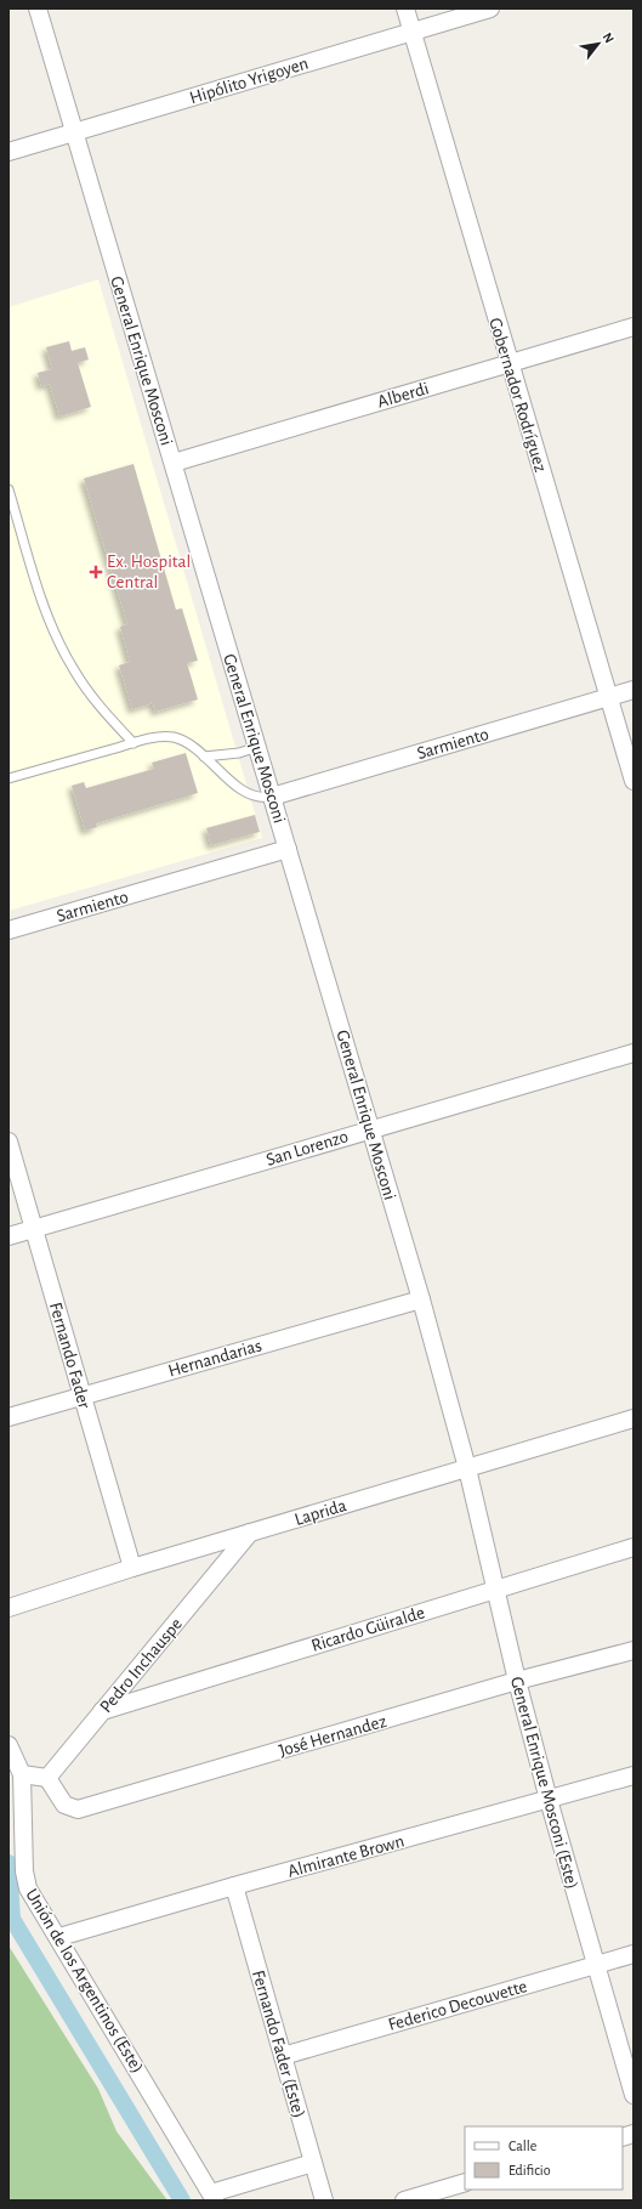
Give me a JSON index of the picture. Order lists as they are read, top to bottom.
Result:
{
  "streets": {
    "street": [
      "Hipólito Yrigoyen",
      "General Enrique Mosconi",
      "Alberdi",
      "Gobernador Rodríguez",
      "Sarmiento",
      "San Lorenzo",
      "Fernando Fader",
      "Hernandarias",
      "Laprida",
      "Ricardo Güiralde",
      "Pedro Inchauspe",
      "José Hernandez",
      "General Enrique Mosconi (Este)",
      "Almirante Brown",
      "Unión de los Argentinos (Este)",
      "Federico Decouvette",
      "Fernando Fader (Este)"
    ]
  },
  "crossings": [
    ["Hipólito Yrigoyen", "General Enrique Mosconi"],
    ["Hipólito Yrigoyen", "Gobernador Rodríguez"],
    ["General Enrique Mosconi", "Alberdi"],
    ["General Enrique Mosconi", "Sarmiento"],
    ["General Enrique Mosconi", "San Lorenzo"],
    ["General Enrique Mosconi", "Hernandarias"],
    ["General Enrique Mosconi", "Laprida"],
    ["General Enrique Mosconi", "General Enrique Mosconi (Este)"],
    ["Alberdi", "Gobernador Rodríguez"],
    ["Gobernador Rodríguez", "Sarmiento"],
    ["San Lorenzo", "Fernando Fader"],
    ["Fernando Fader", "Hernandarias"],
    ["Fernando Fader", "Laprida"],
    ["Laprida", "Pedro Inchauspe"],
    ["Laprida", "General Enrique Mosconi (Este)"],
    ["Ricardo Güiralde", "Pedro Inchauspe"],
    ["Ricardo Güiralde", "General Enrique Mosconi (Este)"],
    ["Pedro Inchauspe", "José Hernandez"],
    ["José Hernandez", "General Enrique Mosconi (Este)"],
    ["General Enrique Mosconi (Este)", "Almirante Brown"],
    ["General Enrique Mosconi (Este)", "Federico Decouvette"],
    ["Almirante Brown", "Unión de los Argentinos (Este)"],
    ["Almirante Brown", "Fernando Fader (Este)"],
    ["Federico Decouvette", "Fernando Fader (Este)"]
  ],
  "places": {
    "health": ["Ex. Hospital Central"]
  },
  "legend": ["Calle", "Edificio"],
  "north": "top right"
}
